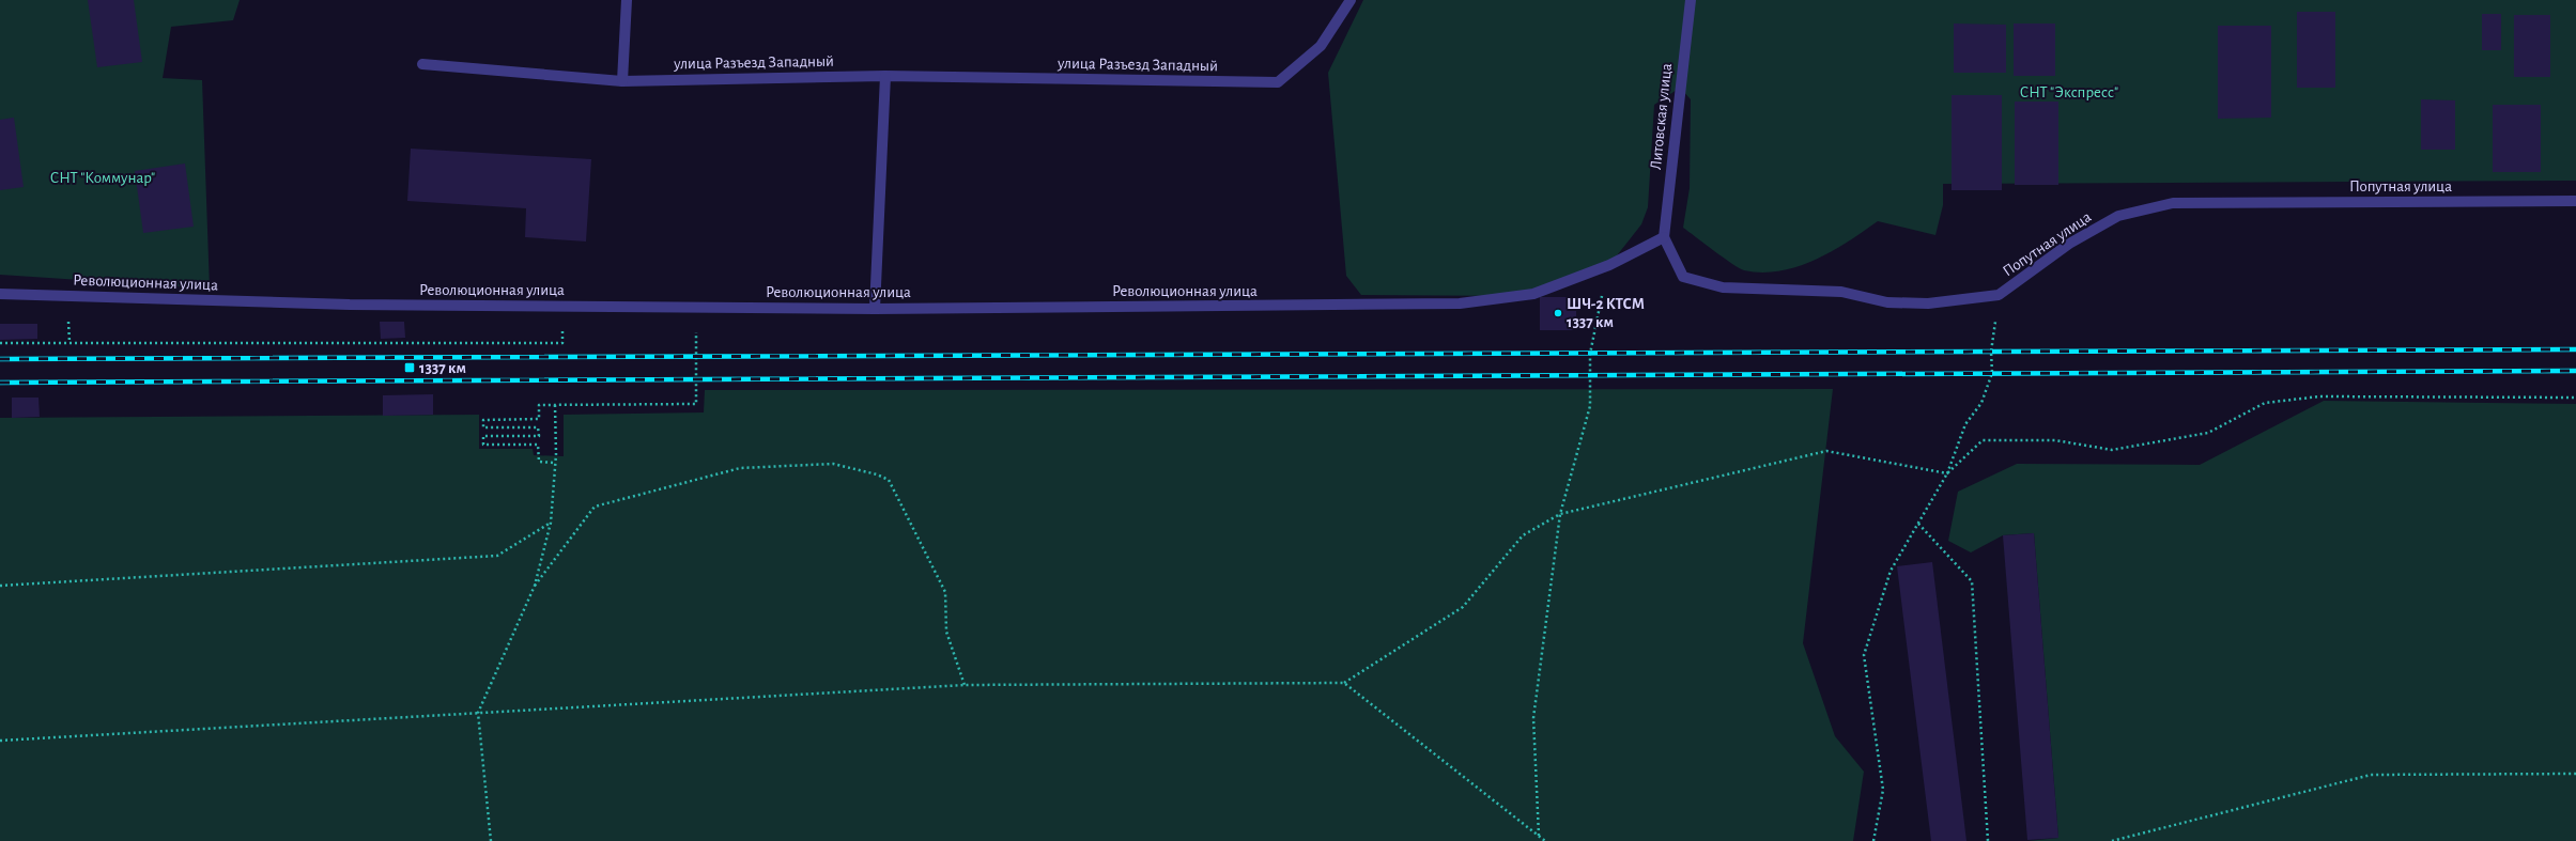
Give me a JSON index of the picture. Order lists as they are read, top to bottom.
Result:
{
  "streets": {
    "street": [
      "улица Разъезд Западный",
      "Литовская улица",
      "Попутная улица",
      "Революционная улица"
    ]
  },
  "crossings": [
    ["Литовская улица", "Попутная улица"],
    ["Литовская улица", "Революционная улица"],
    ["Попутная улица", "Революционная улица"]
  ],
  "parks": ["СНТ \"Экспресс\"", "СНТ \"Коммунар\""],
  "places": {
    "other": ["ШЧ-2 КТСМ 1337 км"],
    "transit": ["1337 км"]
  }
}
